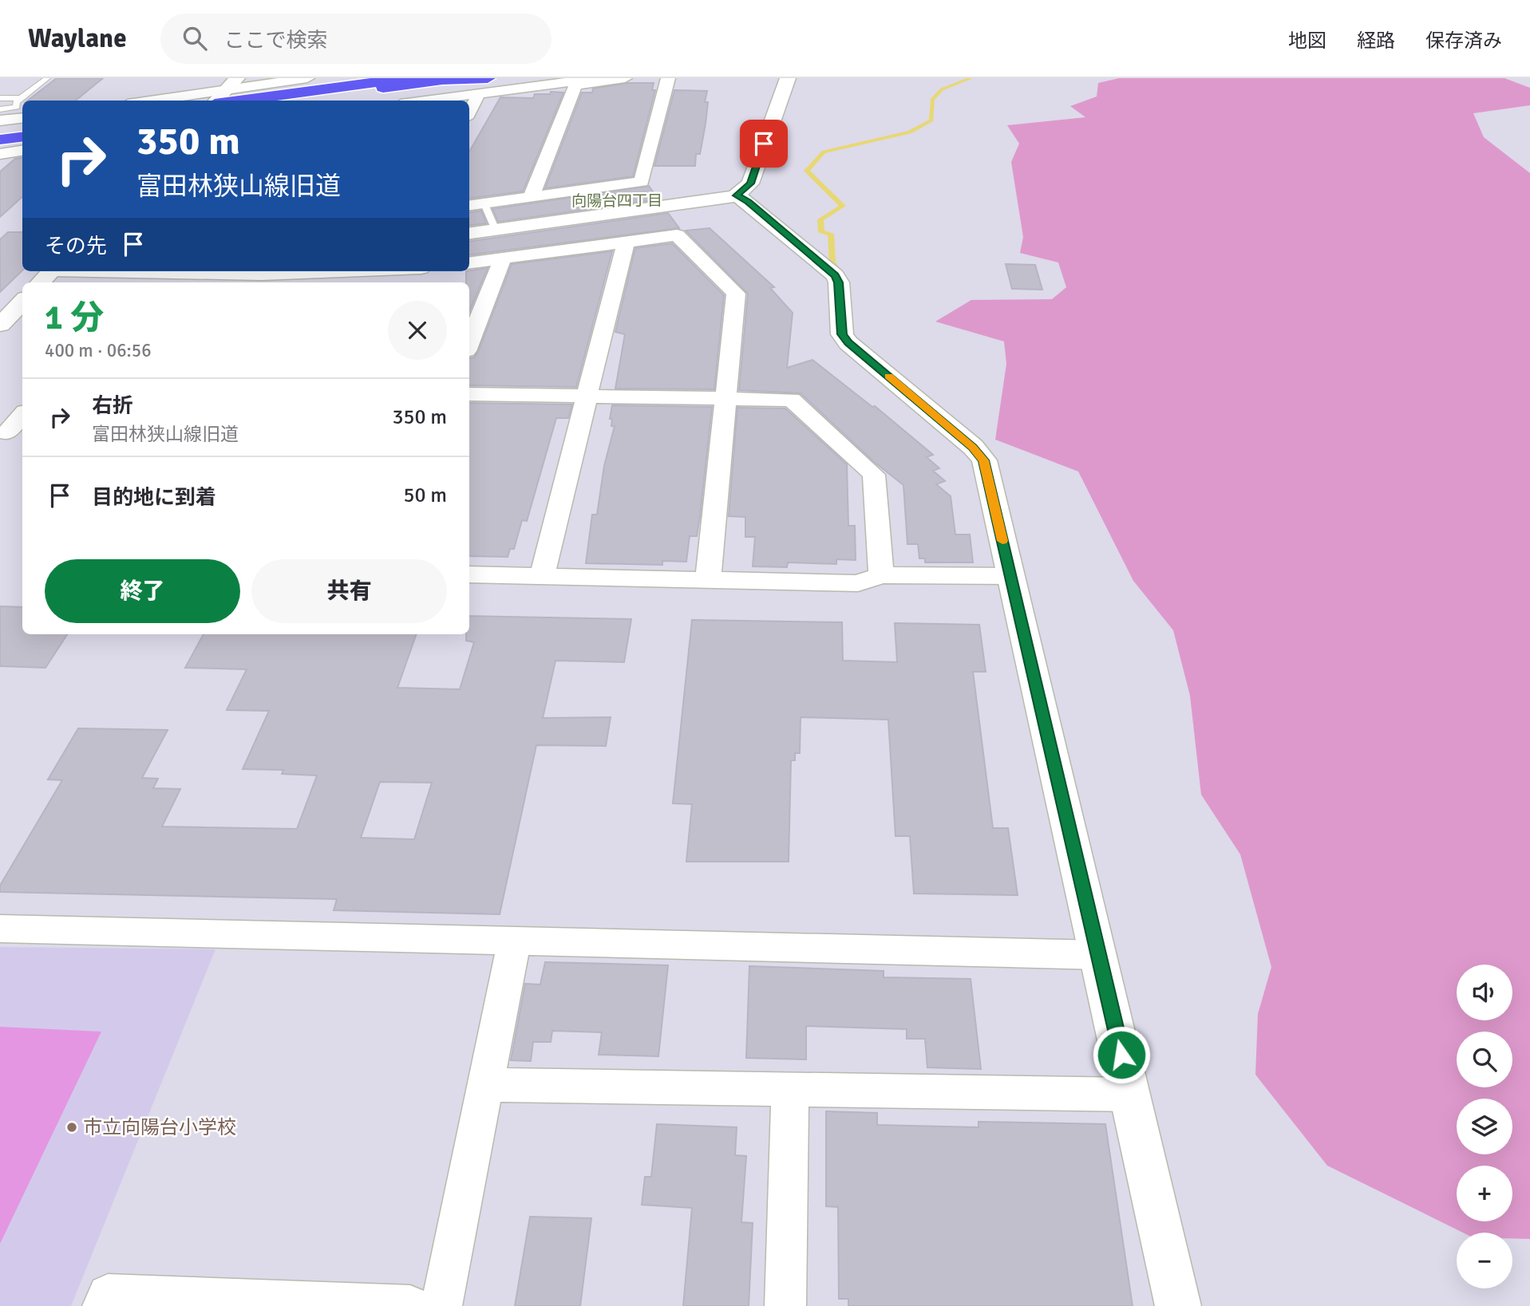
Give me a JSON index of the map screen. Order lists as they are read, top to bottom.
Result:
{
  "districts": ["向陽台四丁目"],
  "places": ["市立向陽台小学校"],
  "page": {
    "header": "Waylane",
    "search": "ここで検索",
    "nav": ["地図", "経路", "保存済み"],
    "turn": ["350 m", "富田林狭山線旧道"],
    "then": "その先",
    "heading": ["1 分", "400 m · 06:56"],
    "list": [
      {
        "name": "右折",
        "note": "富田林狭山線旧道",
        "value": "350 m"
      },
      {
        "name": "目的地に到着",
        "value": "50 m"
      }
    ],
    "buttons": ["終了", "共有"],
    "map_buttons": ["+", "−"]
  }
}
